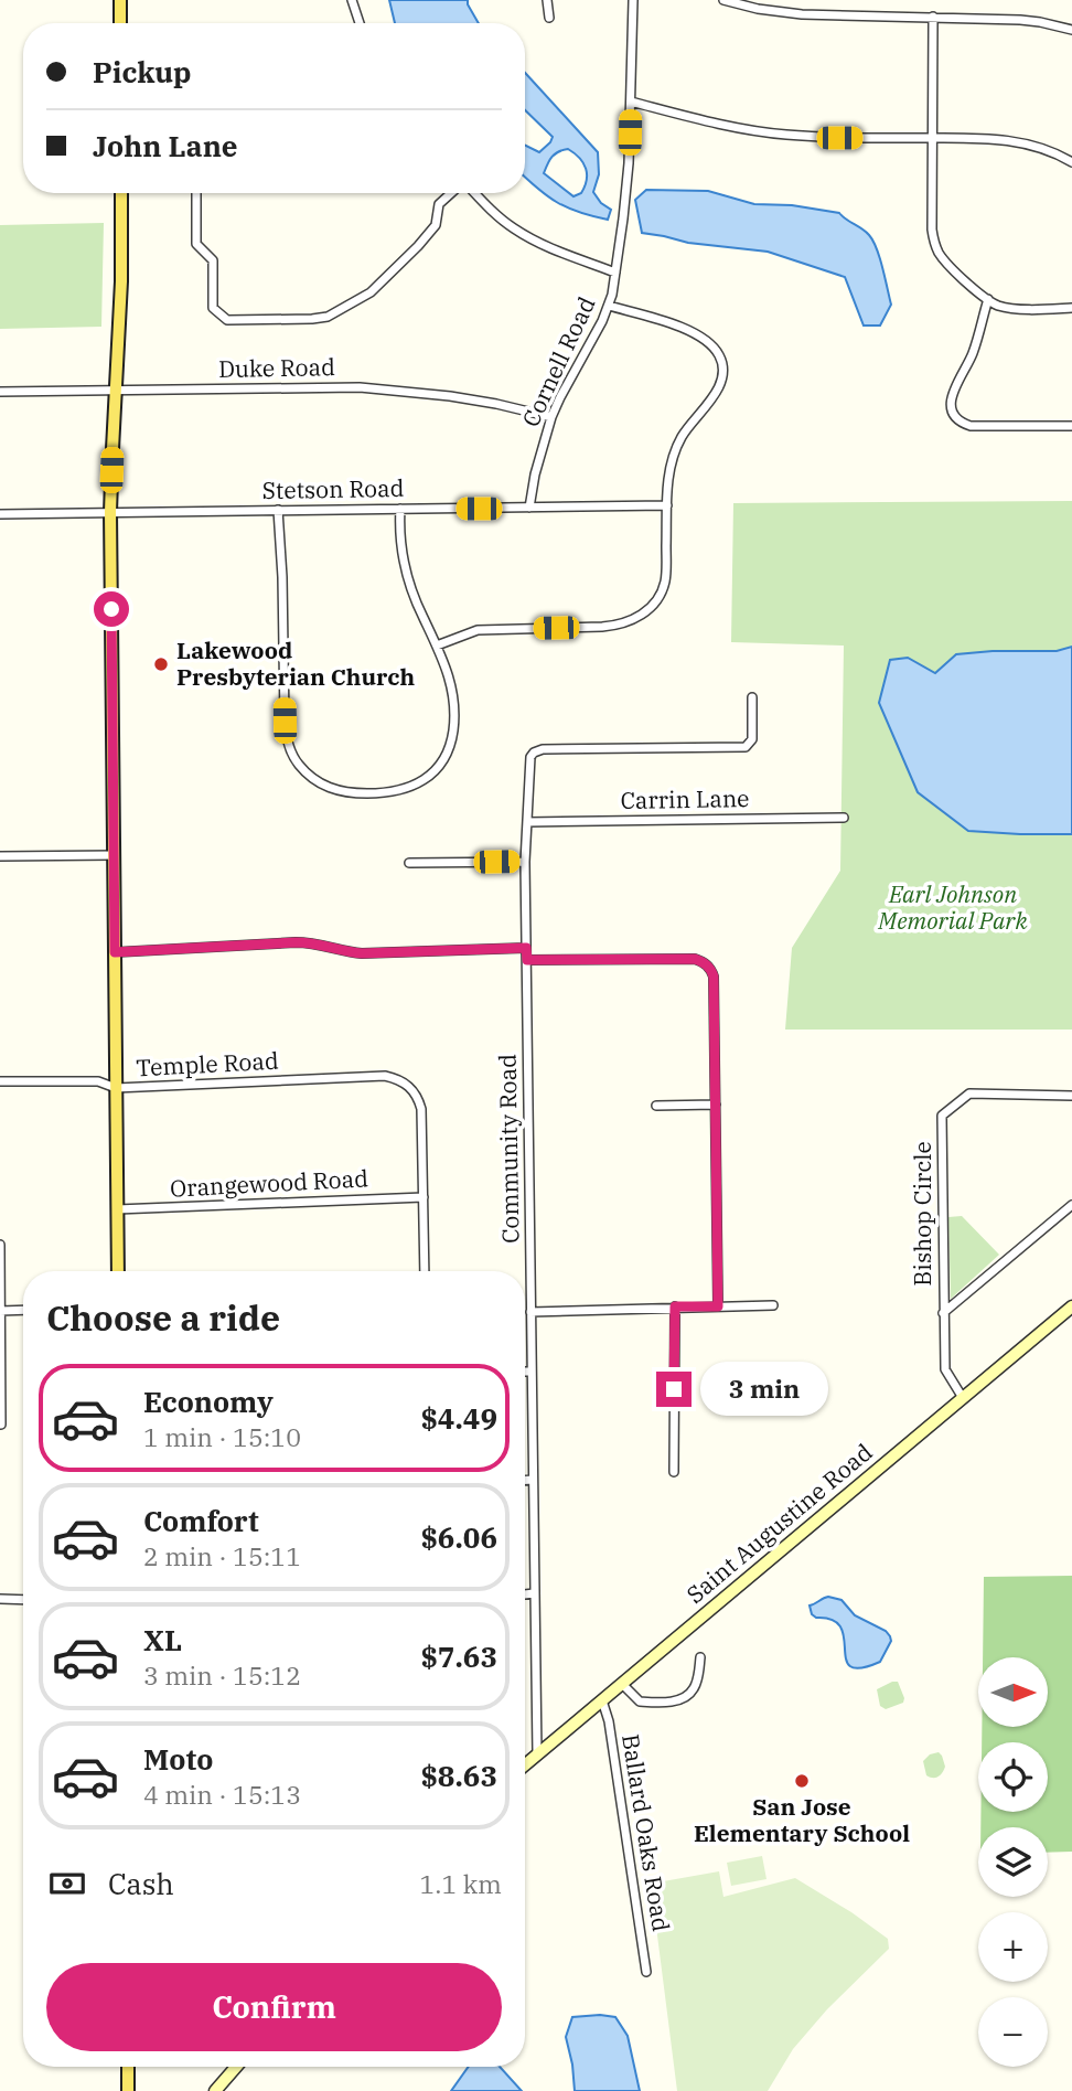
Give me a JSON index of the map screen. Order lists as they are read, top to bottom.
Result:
{
  "streets": {
    "main road": ["Saint Augustine Road"],
    "street": [
      "Cornell Road",
      "Duke Road",
      "Stetson Road",
      "Carrin Lane",
      "Temple Road",
      "Community Road",
      "Orangewood Road",
      "Bishop Circle",
      "Ballard Oaks Road"
    ]
  },
  "crossings": [
    ["Cornell Road", "Duke Road"],
    ["Cornell Road", "Stetson Road"],
    ["Carrin Lane", "Community Road"],
    ["Temple Road", "Orangewood Road"],
    ["Community Road", "Saint Augustine Road"],
    ["Bishop Circle", "Saint Augustine Road"],
    ["Saint Augustine Road", "Ballard Oaks Road"]
  ],
  "parks": ["Earl Johnson Memorial Park"],
  "places": ["Lakewood Presbyterian Church", "San Jose Elementary School"],
  "north": "right",
  "page": {
    "banner": ["Pickup", "John Lane"],
    "heading": "Choose a ride",
    "bubble": "3 min",
    "list": [
      {
        "name": "Economy",
        "note": "1 min · 15:10",
        "value": "$4.49"
      },
      {
        "name": "Comfort",
        "note": "2 min · 15:11",
        "value": "$6.06"
      },
      {
        "name": "XL",
        "note": "3 min · 15:12",
        "value": "$7.63"
      },
      {
        "name": "Moto",
        "note": "4 min · 15:13",
        "value": "$8.63"
      }
    ],
    "map_buttons": ["+", "−"],
    "pay": ["Cash", "1.1 km"],
    "buttons": "Confirm"
  }
}
